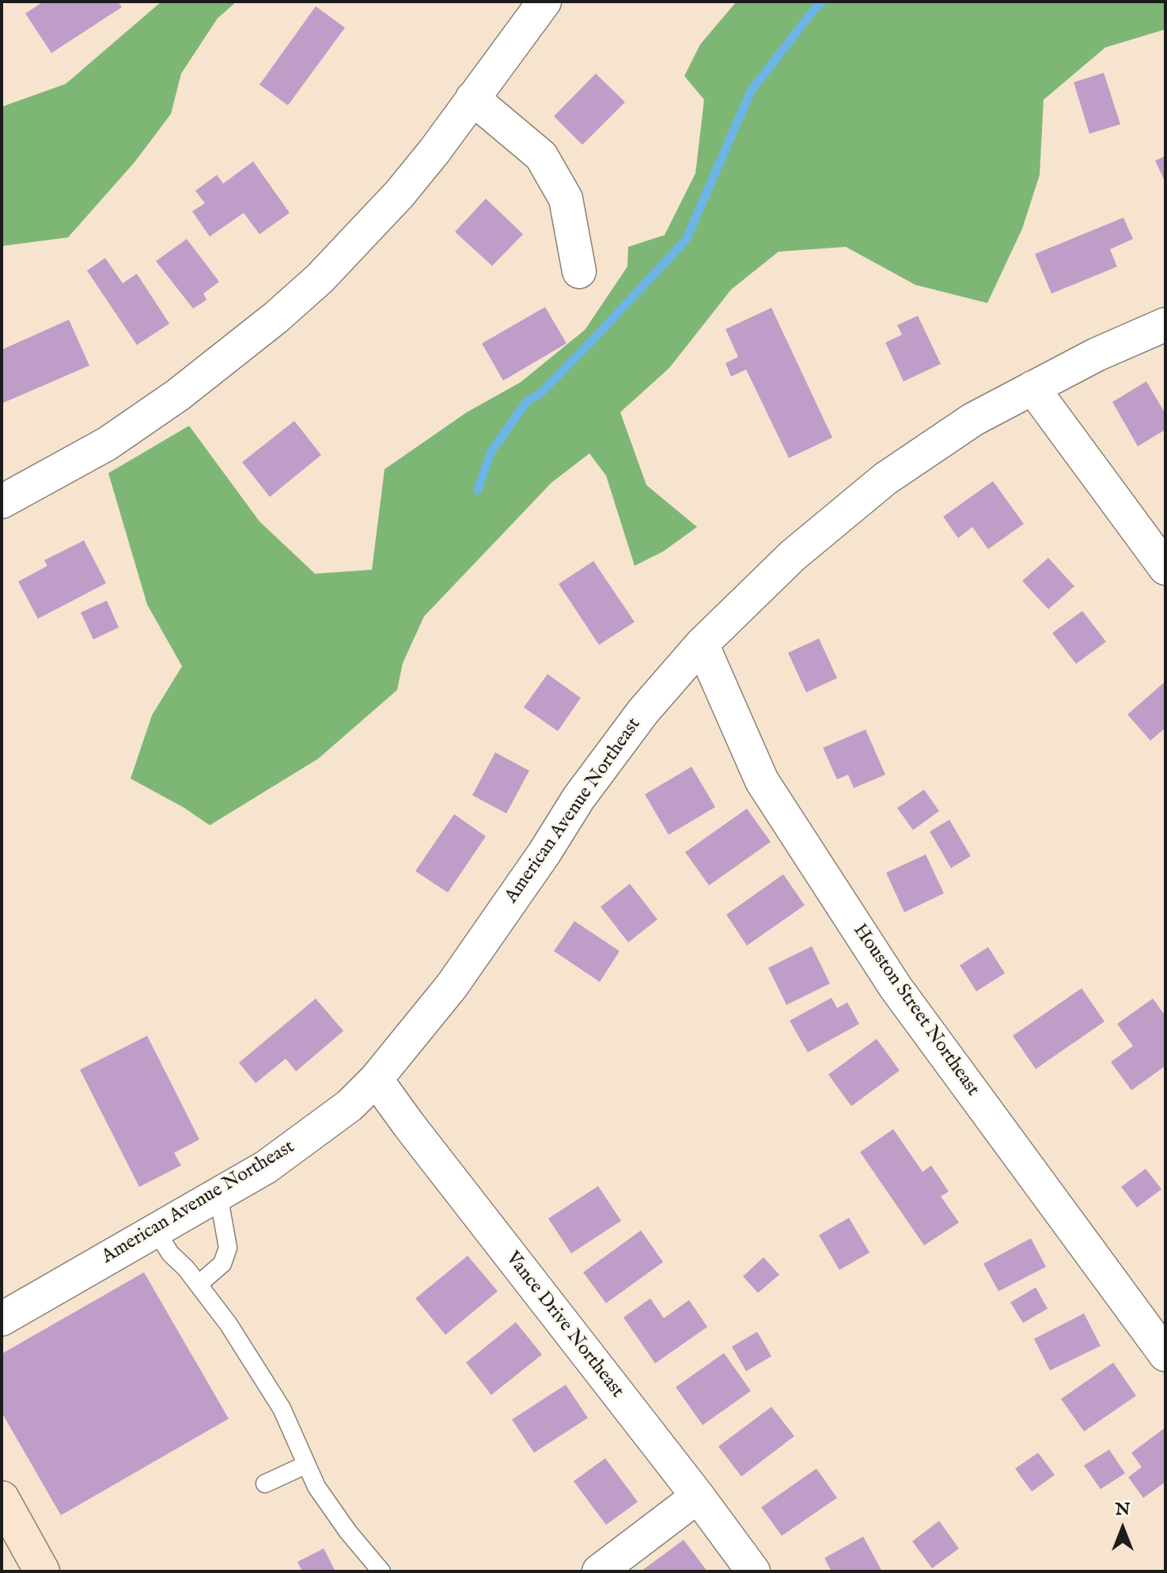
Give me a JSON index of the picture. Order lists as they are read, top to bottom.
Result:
{
  "streets": {
    "street": ["American Avenue Northeast", "Houston Street Northeast", "Vance Drive Northeast"]
  },
  "crossings": [
    ["American Avenue Northeast", "Houston Street Northeast"],
    ["American Avenue Northeast", "Vance Drive Northeast"]
  ],
  "north": "top"
}
